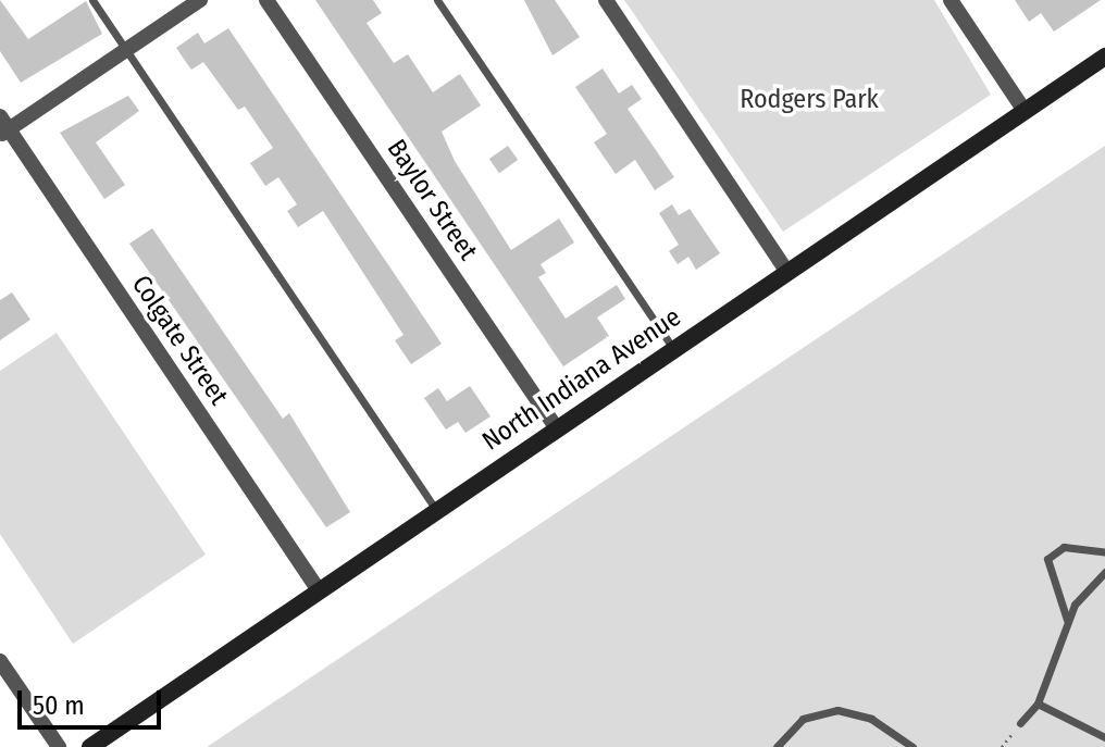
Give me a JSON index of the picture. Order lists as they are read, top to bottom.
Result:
{
  "streets": {
    "main road": ["North Indiana Avenue"],
    "street": ["Baylor Street", "Colgate Street"]
  },
  "crossings": [
    ["Baylor Street", "North Indiana Avenue"],
    ["Colgate Street", "North Indiana Avenue"]
  ],
  "parks": ["Rodgers Park"],
  "scale_bar": "50 m"
}
